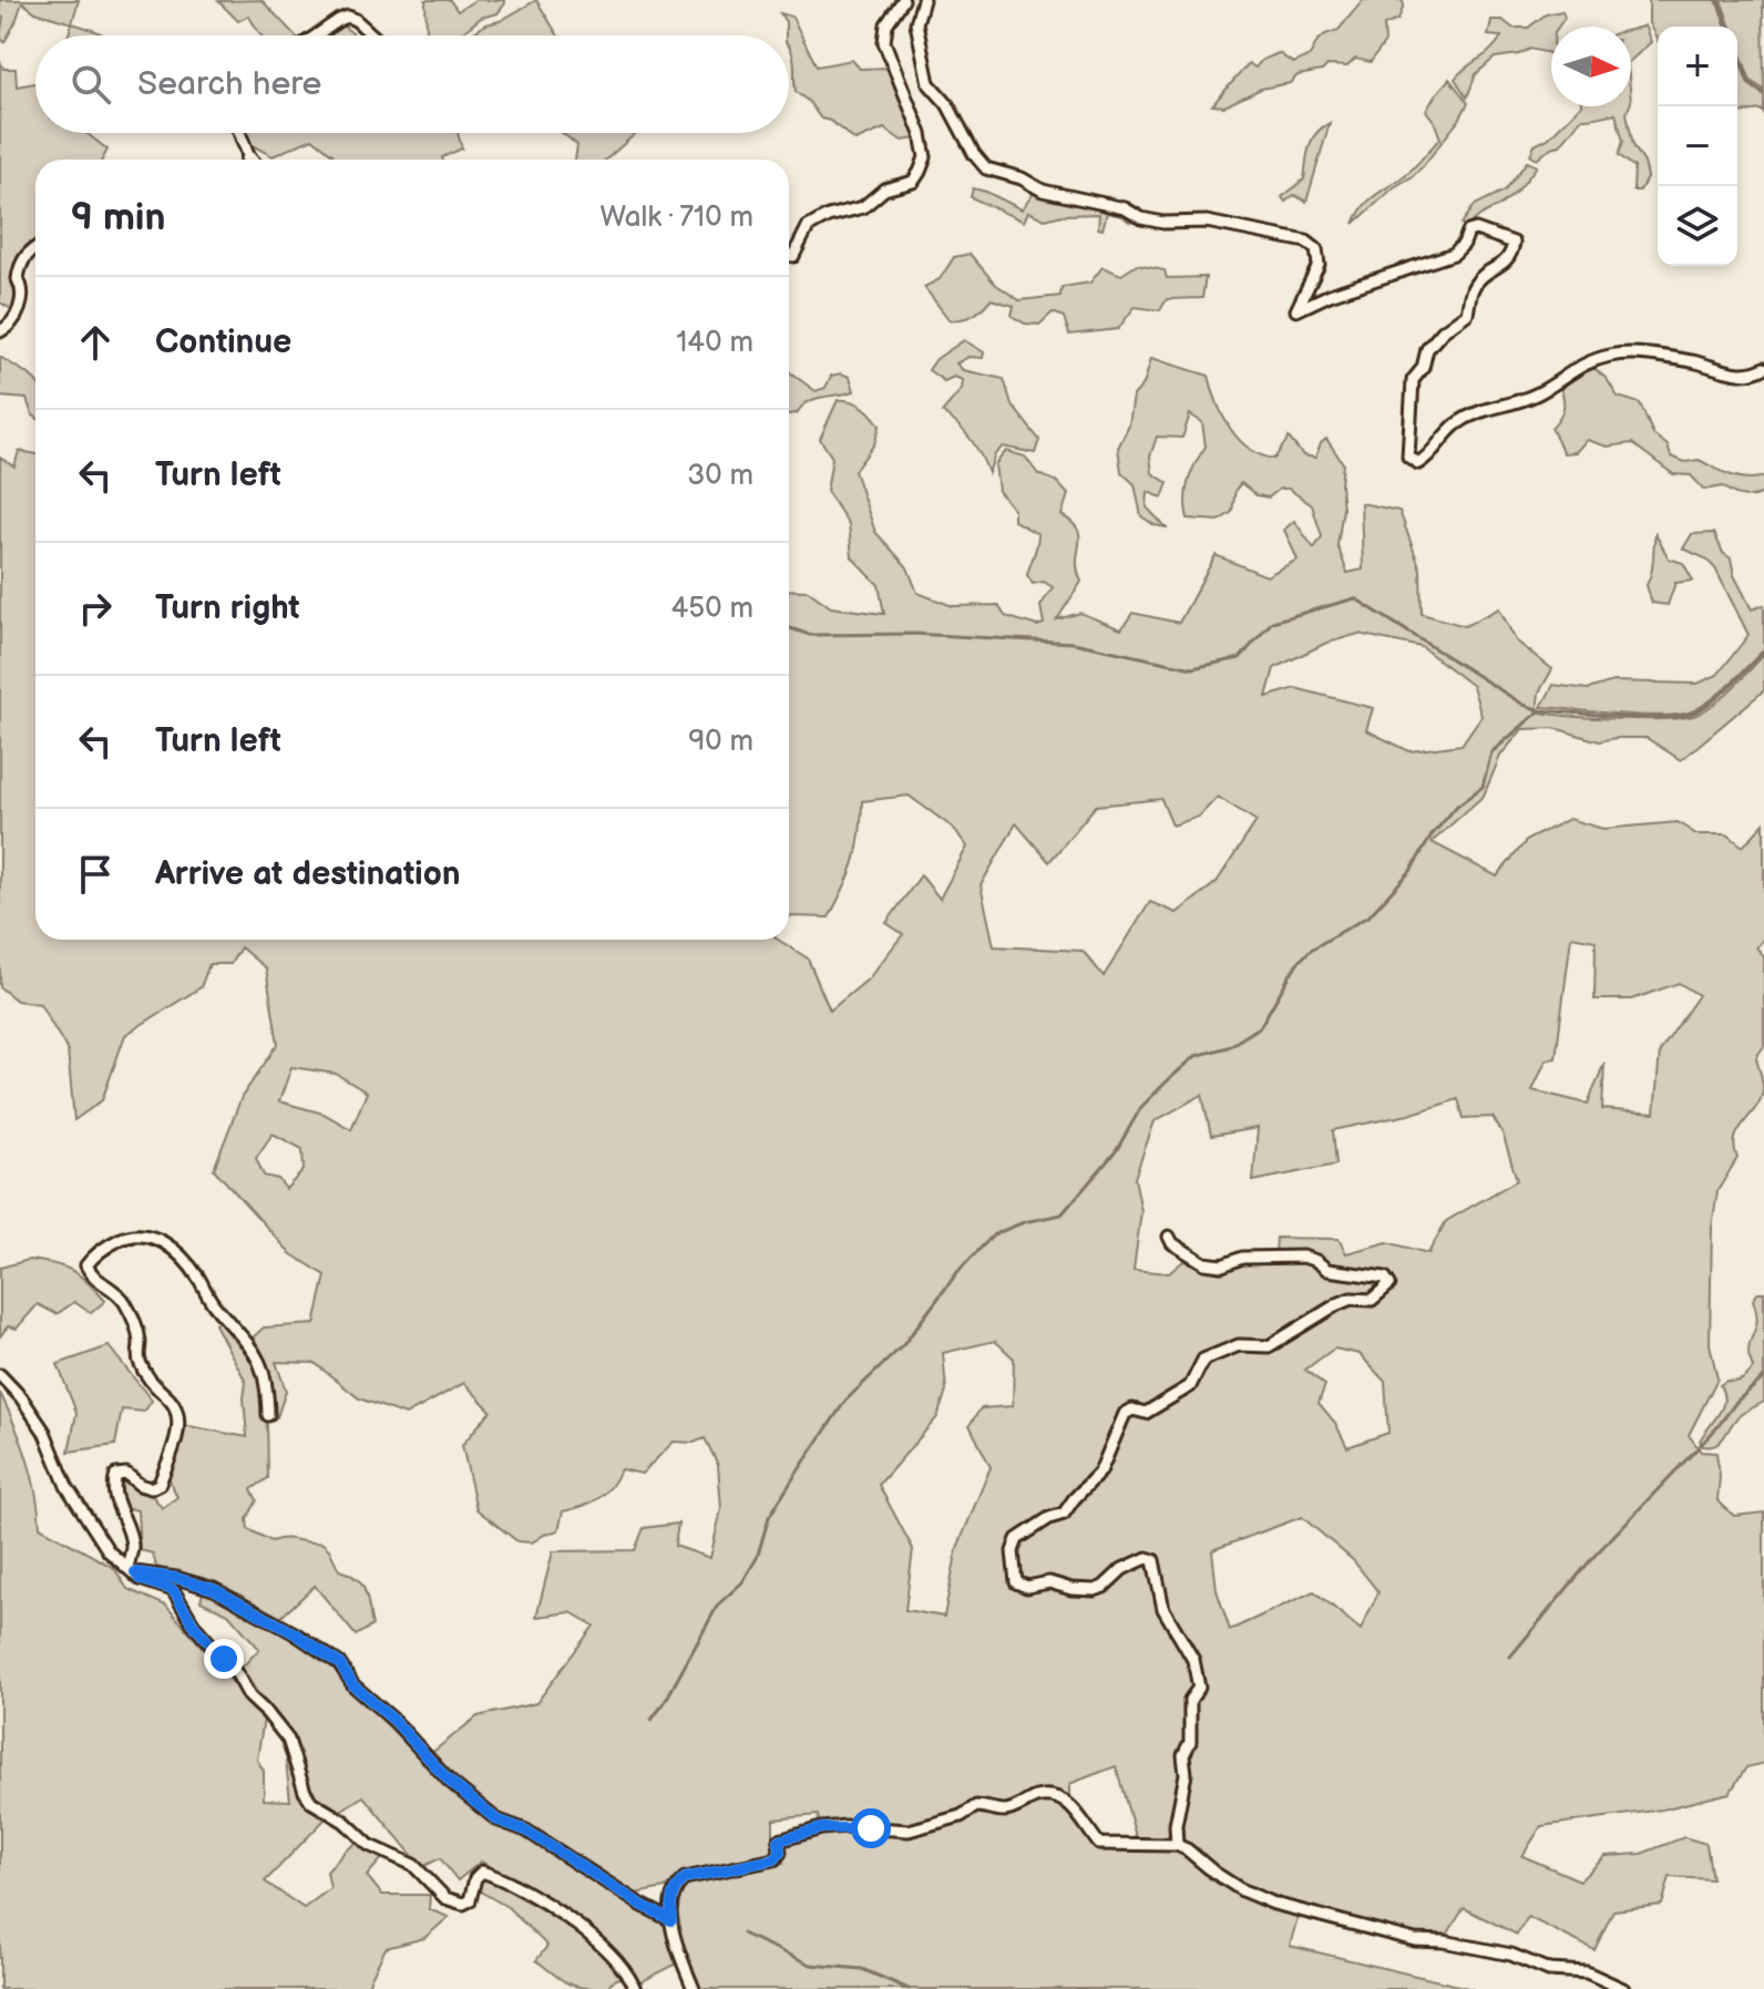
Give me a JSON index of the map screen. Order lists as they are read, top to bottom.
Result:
{
  "north": "right",
  "page": {
    "map_buttons": ["+", "−"],
    "search": "Search here",
    "heading": ["9 min", "Walk · 710 m"],
    "list": [
      ["Continue", "140 m"],
      ["Turn left", "30 m"],
      ["Turn right", "450 m"],
      ["Turn left", "90 m"],
      "Arrive at destination"
    ]
  }
}
